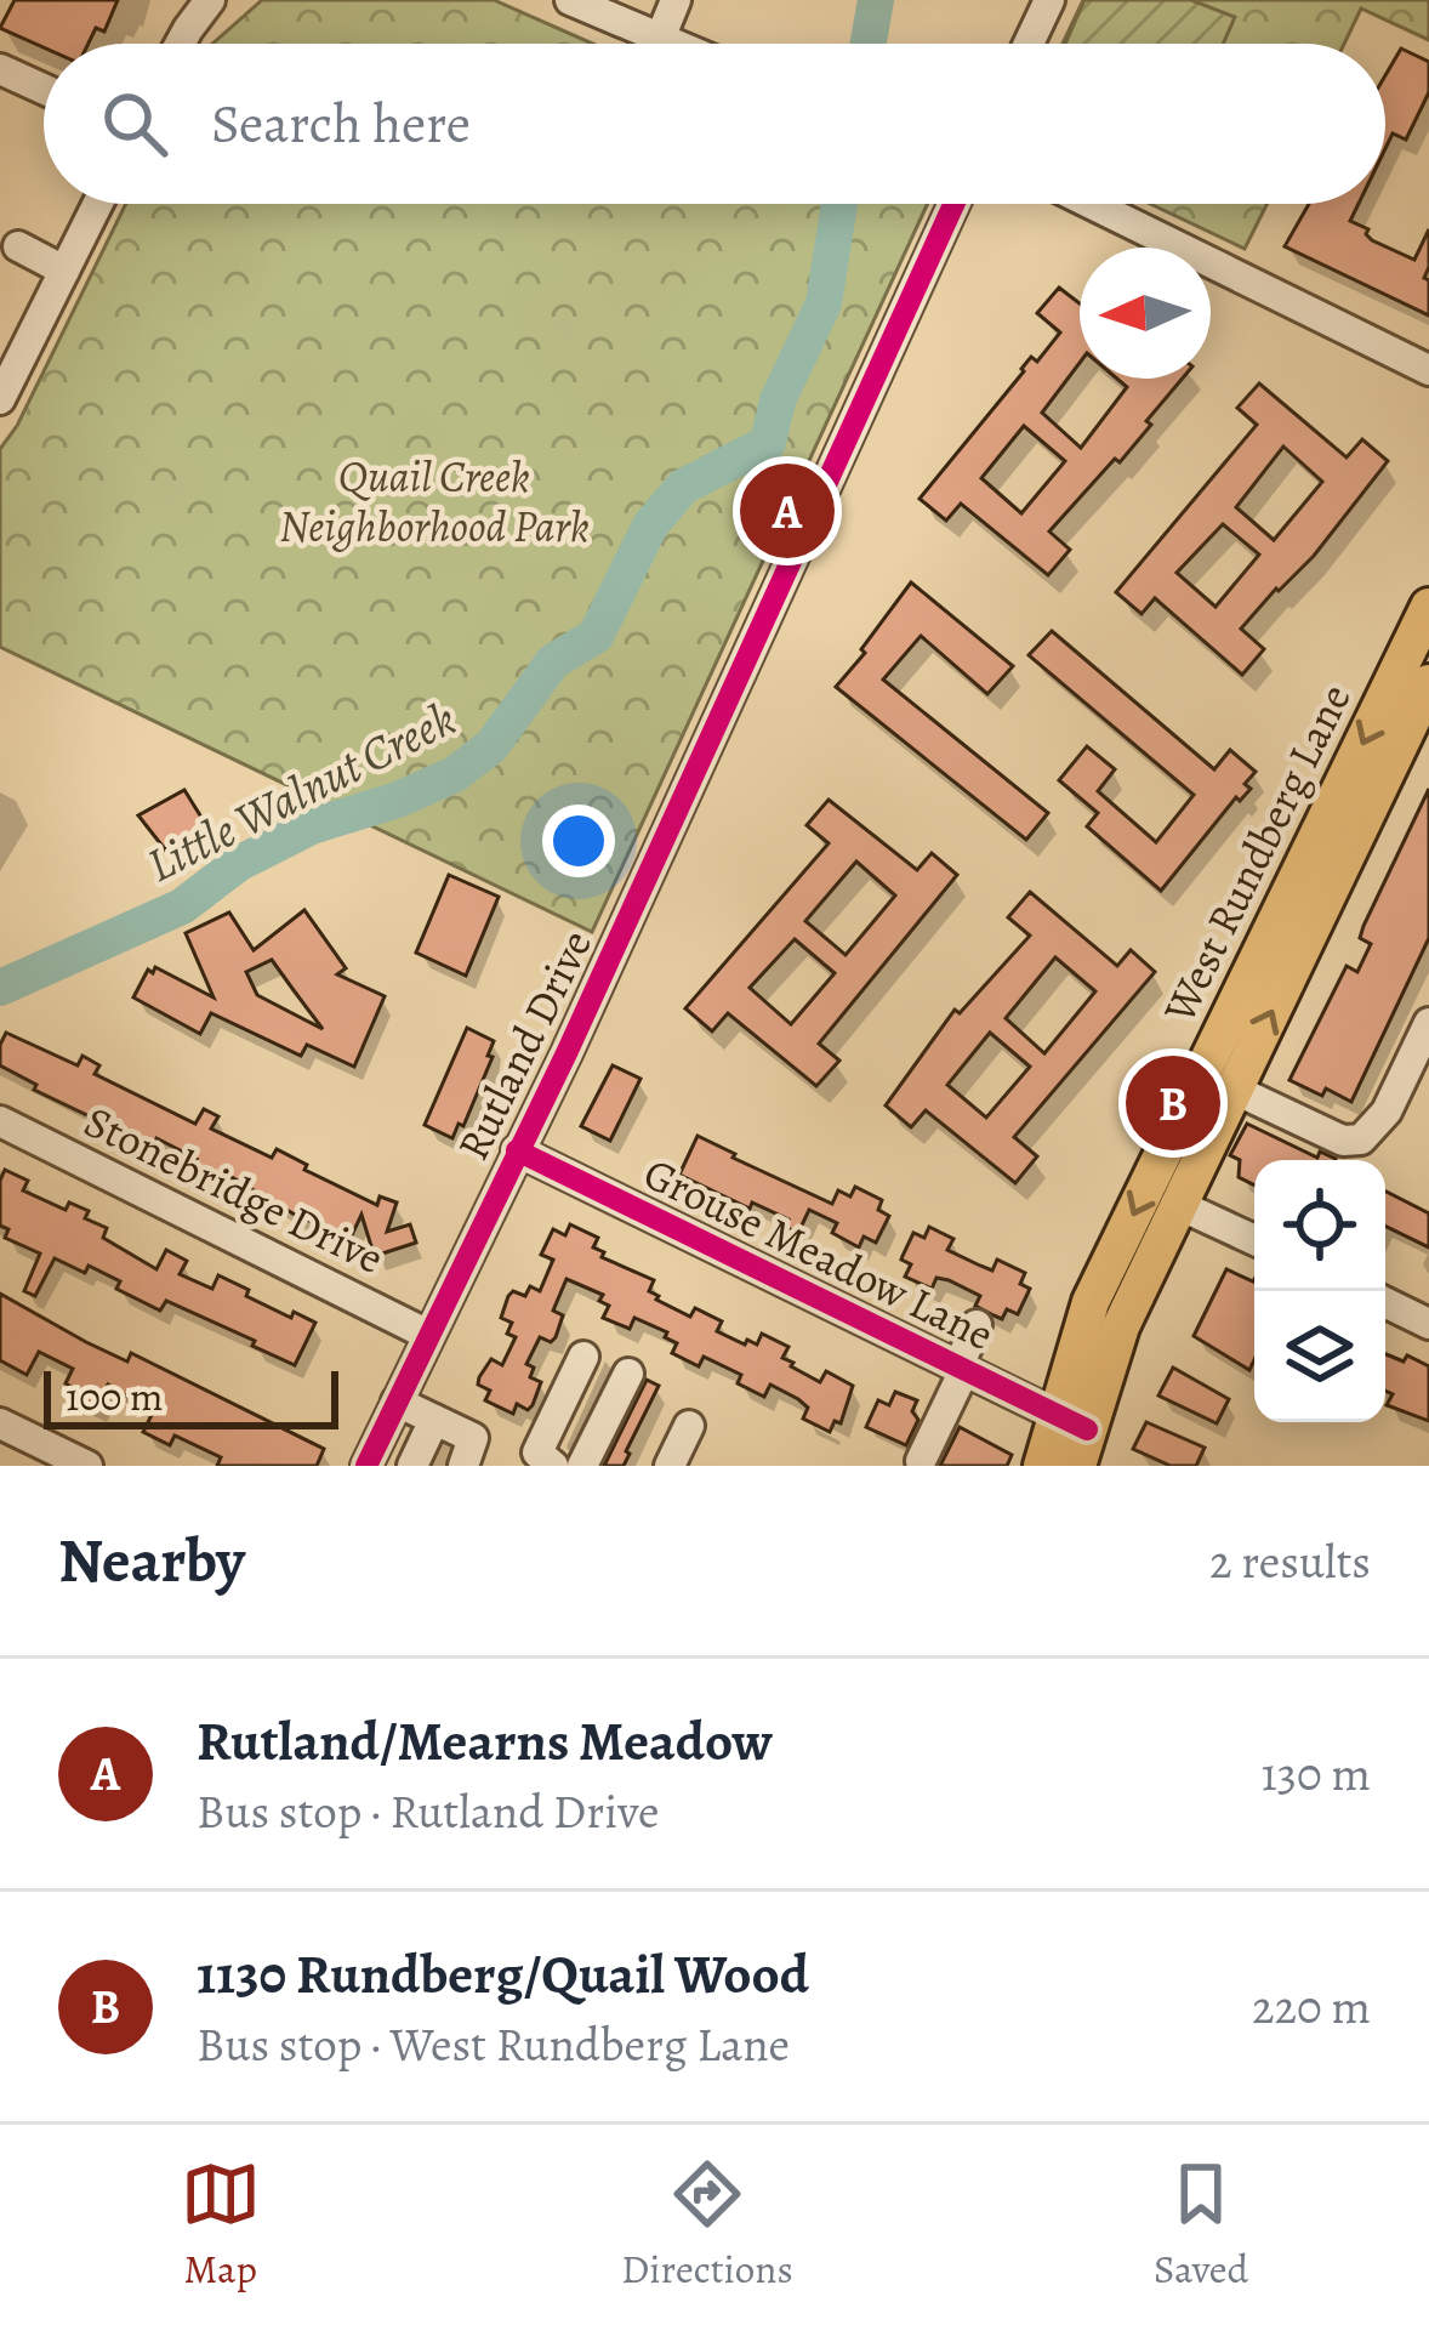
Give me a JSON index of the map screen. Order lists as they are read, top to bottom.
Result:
{
  "streets": {
    "main road": ["West Rundberg Lane"],
    "street": ["Rutland Drive", "Stonebridge Drive", "Grouse Meadow Lane"]
  },
  "crossings": [
    ["West Rundberg Lane", "Grouse Meadow Lane"],
    ["Rutland Drive", "Stonebridge Drive"],
    ["Rutland Drive", "Grouse Meadow Lane"]
  ],
  "water": ["Little Walnut Creek"],
  "parks": ["Quail Creek Neighborhood Park"],
  "scale_bar": "100 m",
  "north": "left",
  "page": {
    "search": "Search here",
    "pins": ["A", "B"],
    "scale": "100 m",
    "heading": ["Nearby", "2 results"],
    "list": [
      {
        "mark": "A",
        "name": "Rutland/Mearns Meadow",
        "note": "Bus stop · Rutland Drive",
        "value": "130 m"
      },
      {
        "mark": "B",
        "name": "1130 Rundberg/Quail Wood",
        "note": "Bus stop · West Rundberg Lane",
        "value": "220 m"
      }
    ],
    "nav": ["Map", "Directions", "Saved"]
  }
}
